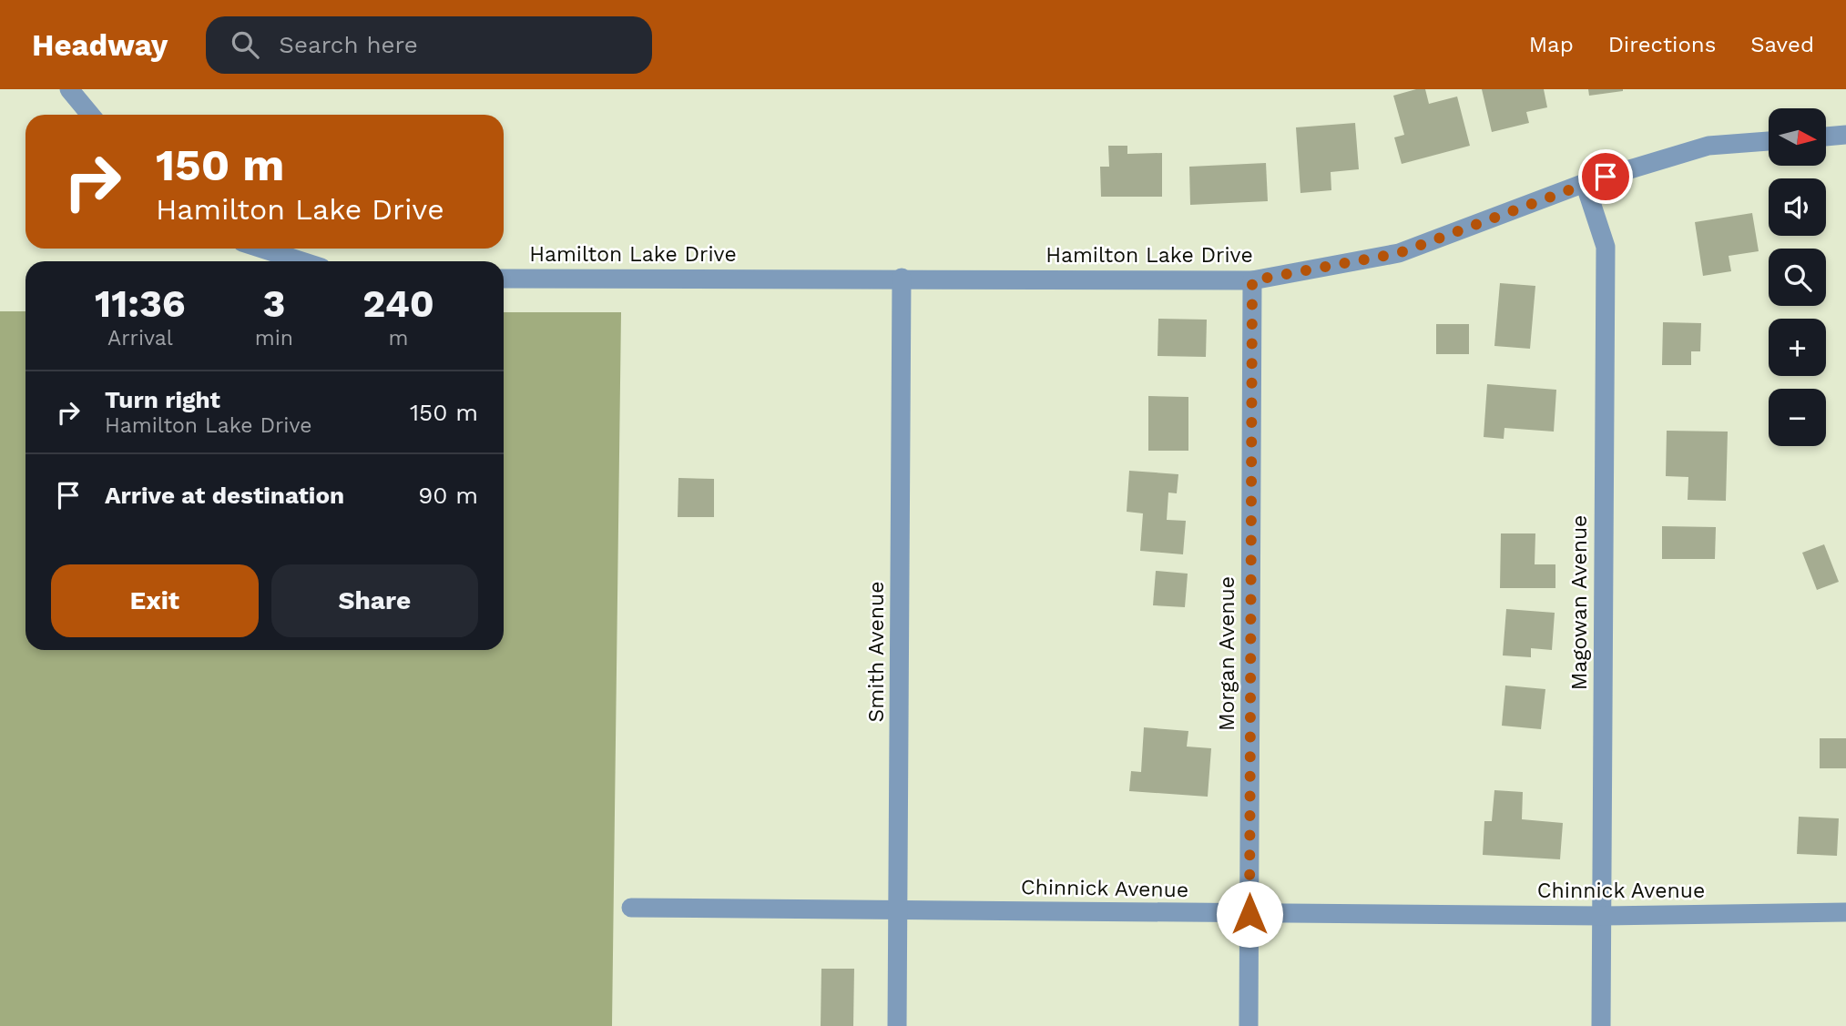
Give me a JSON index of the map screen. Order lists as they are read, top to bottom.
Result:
{
  "streets": {
    "street": [
      "Hamilton Lake Drive",
      "Magowan Avenue",
      "Smith Avenue",
      "Morgan Avenue",
      "Chinnick Avenue"
    ]
  },
  "crossings": [
    ["Hamilton Lake Drive", "Magowan Avenue"],
    ["Hamilton Lake Drive", "Smith Avenue"],
    ["Hamilton Lake Drive", "Morgan Avenue"],
    ["Magowan Avenue", "Chinnick Avenue"],
    ["Smith Avenue", "Chinnick Avenue"],
    ["Morgan Avenue", "Chinnick Avenue"]
  ],
  "north": "right",
  "page": {
    "header": "Headway",
    "search": "Search here",
    "nav": ["Map", "Directions", "Saved"],
    "map_buttons": ["+", "−"],
    "turn": ["150 m", "Hamilton Lake Drive"],
    "eta": [
      "11:36",
      "Arrival",
      "3",
      "min",
      "240",
      "m"
    ],
    "list": [
      {
        "name": "Turn right",
        "note": "Hamilton Lake Drive",
        "value": "150 m"
      },
      {
        "name": "Arrive at destination",
        "value": "90 m"
      }
    ],
    "buttons": ["Exit", "Share"]
  }
}
